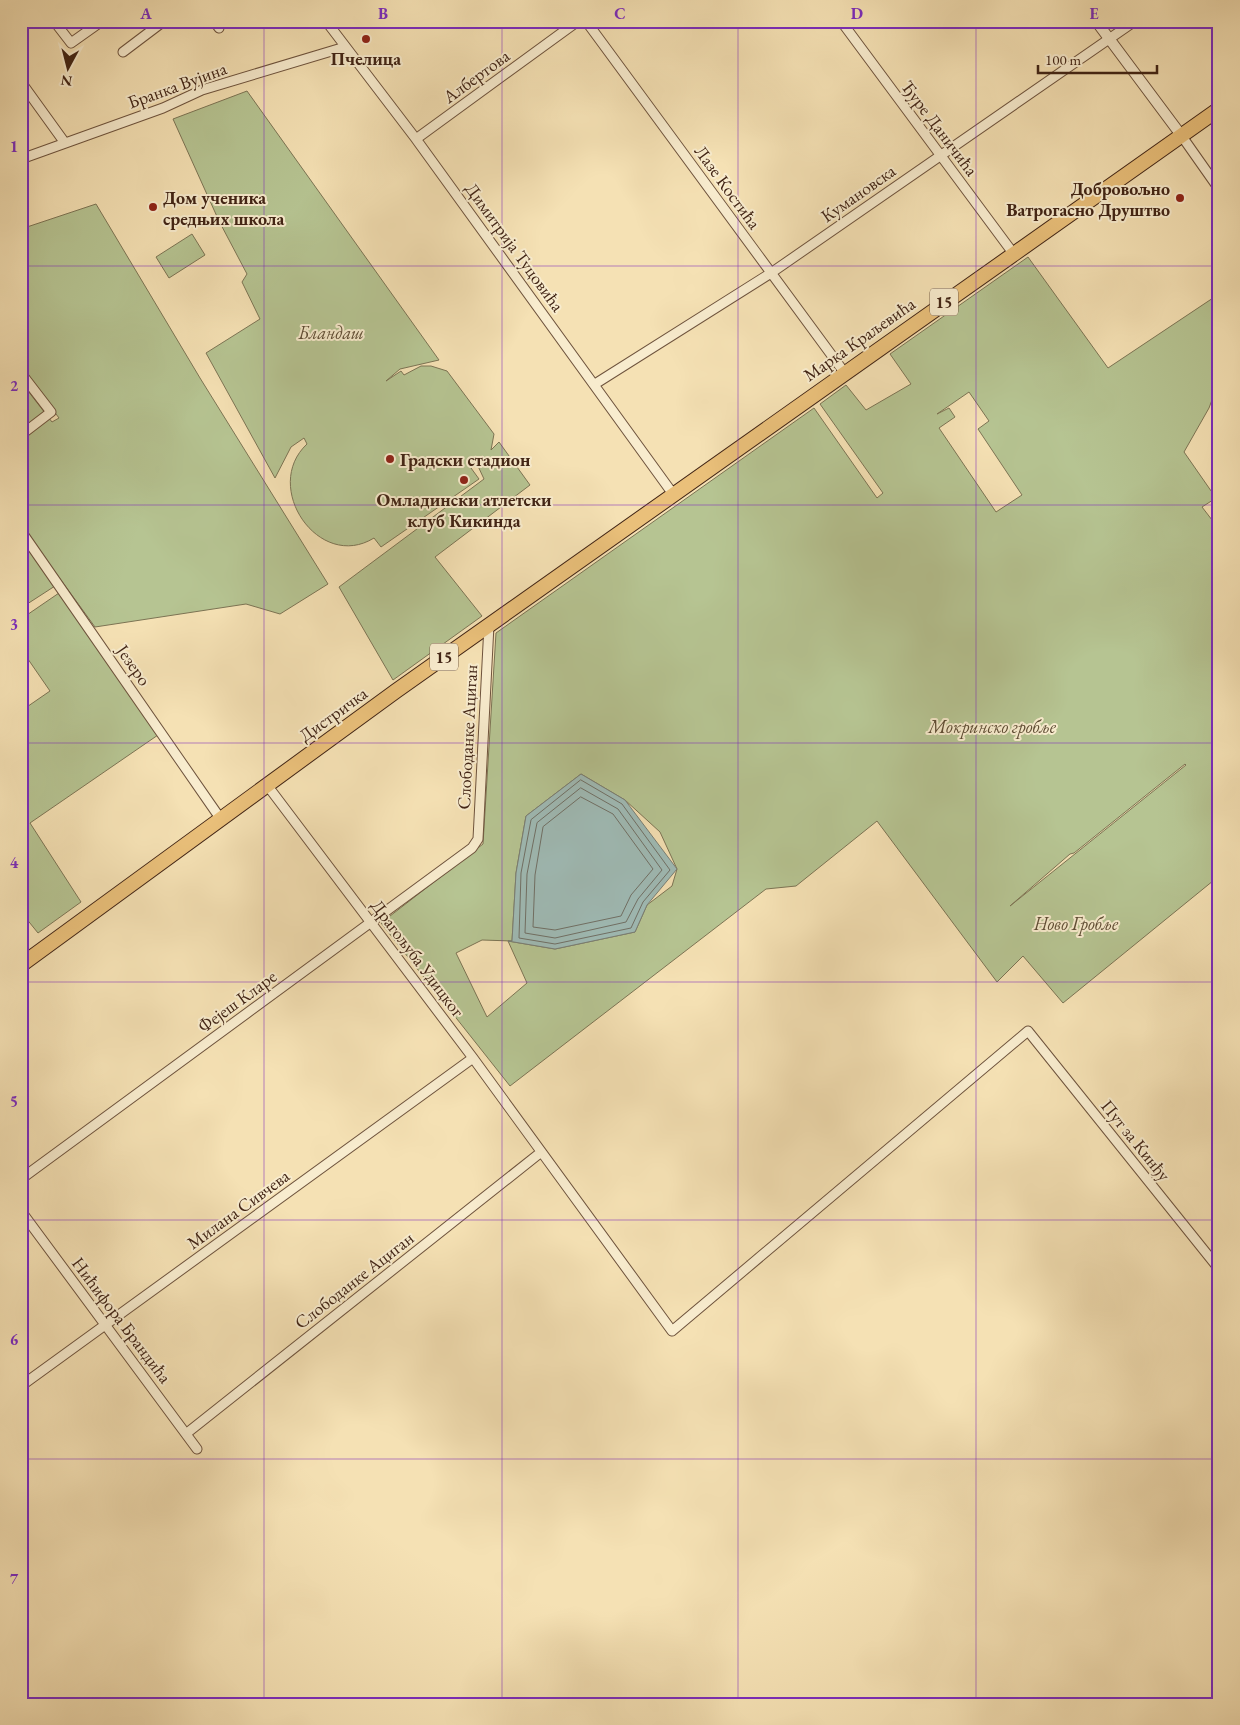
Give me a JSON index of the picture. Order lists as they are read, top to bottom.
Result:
{
  "streets": {
    "main road": ["15", "Марка Краљевића", "Дистричка"],
    "street": [
      "Албертова",
      "Бранка Вујина",
      "Ђуре Даничића",
      "Лазе Костића",
      "Кумановска",
      "Димитрија Туцовића",
      "Језеро",
      "Слободанке Ациган",
      "Драгољуба Удицког",
      "Фејеш Кларе",
      "Пут за Кинђу",
      "Милана Сивчева",
      "Нићифора Брандића"
    ]
  },
  "crossings": [
    ["Албертова", "Димитрија Туцовића"],
    ["Бранка Вујина", "Димитрија Туцовића"],
    ["Ђуре Даничића", "Кумановска"],
    ["Ђуре Даничића", "Марка Краљевића"],
    ["Лазе Костића", "Кумановска"],
    ["Лазе Костића", "Марка Краљевића"],
    ["Кумановска", "Димитрија Туцовића"],
    ["Димитрија Туцовића", "Марка Краљевића"],
    ["Димитрија Туцовића", "Дистричка"],
    ["Марка Краљевића", "Дистричка"],
    ["Језеро", "Дистричка"],
    ["Дистричка", "Слободанке Ациган"],
    ["Дистричка", "Драгољуба Удицког"],
    ["Слободанке Ациган", "Драгољуба Удицког"],
    ["Слободанке Ациган", "Фејеш Кларе"],
    ["Слободанке Ациган", "Нићифора Брандића"],
    ["Драгољуба Удицког", "Фејеш Кларе"],
    ["Драгољуба Удицког", "Пут за Кинђу"],
    ["Драгољуба Удицког", "Милана Сивчева"],
    ["Милана Сивчева", "Нићифора Брандића"]
  ],
  "parks": ["Бландаш", "Мокринско гробље", "Ново Гробље"],
  "places": [
    "Пчелица",
    "Добровољно Ватрогасно Друштво",
    "Дом ученика средњих школа",
    "Градски стадион",
    "Омладински атлетски клуб Кикинда"
  ],
  "scale_bar": "100 m",
  "north": "bottom",
  "grid": {
    "columns": [
      "A",
      "B",
      "C",
      "D",
      "E"
    ],
    "rows": [
      "1",
      "2",
      "3",
      "4",
      "5",
      "6",
      "7"
    ]
  }
}
